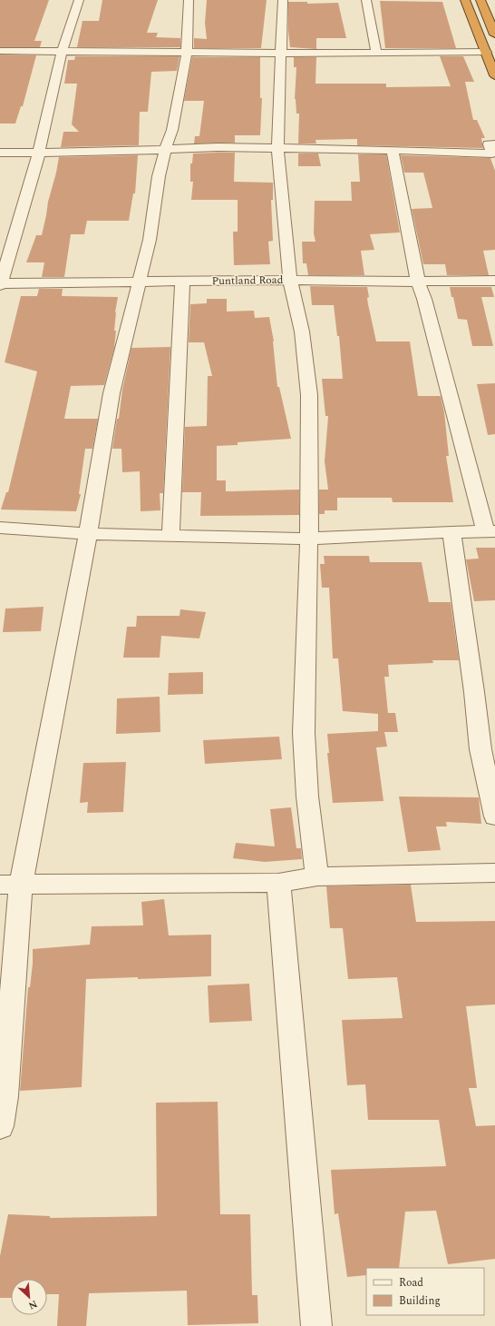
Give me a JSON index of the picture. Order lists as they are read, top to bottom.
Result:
{
  "streets": {
    "street": ["Puntland Road"]
  },
  "legend": ["Road", "Building"],
  "north": "bottom right"
}
